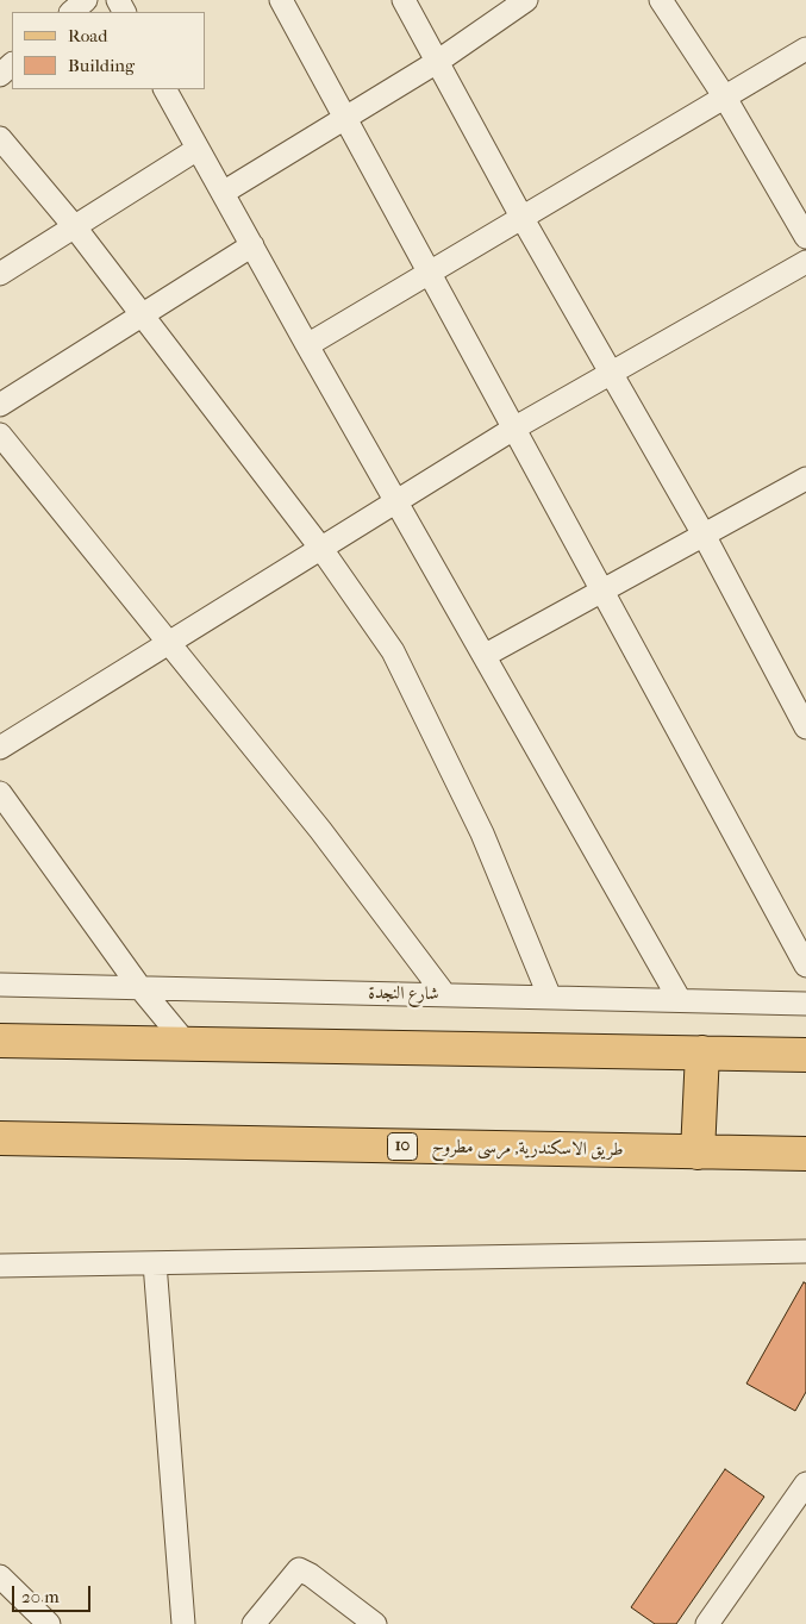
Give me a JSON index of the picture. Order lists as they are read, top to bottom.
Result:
{
  "streets": {
    "main road": ["10", "طريق الاسكندرية, مرسى مطروح"],
    "street": ["شارع النجدة"]
  },
  "legend": ["Road", "Building"],
  "scale_bar": "20 m"
}
